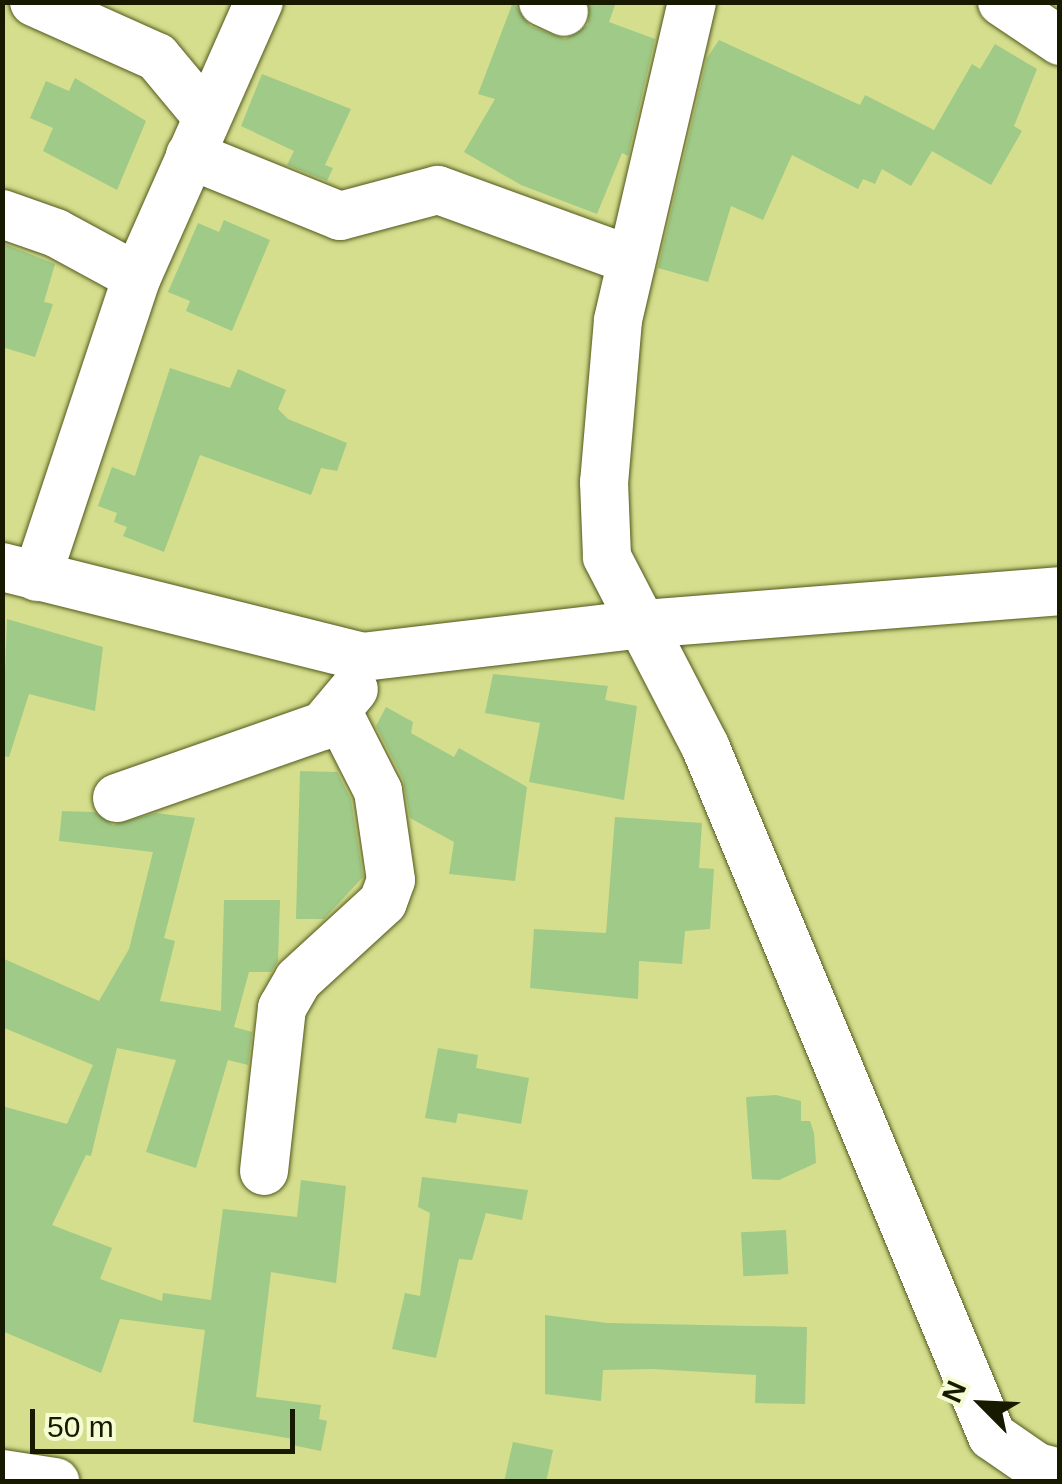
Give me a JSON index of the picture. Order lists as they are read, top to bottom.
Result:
{
  "scale_bar": "50 m",
  "north": "top left"
}
